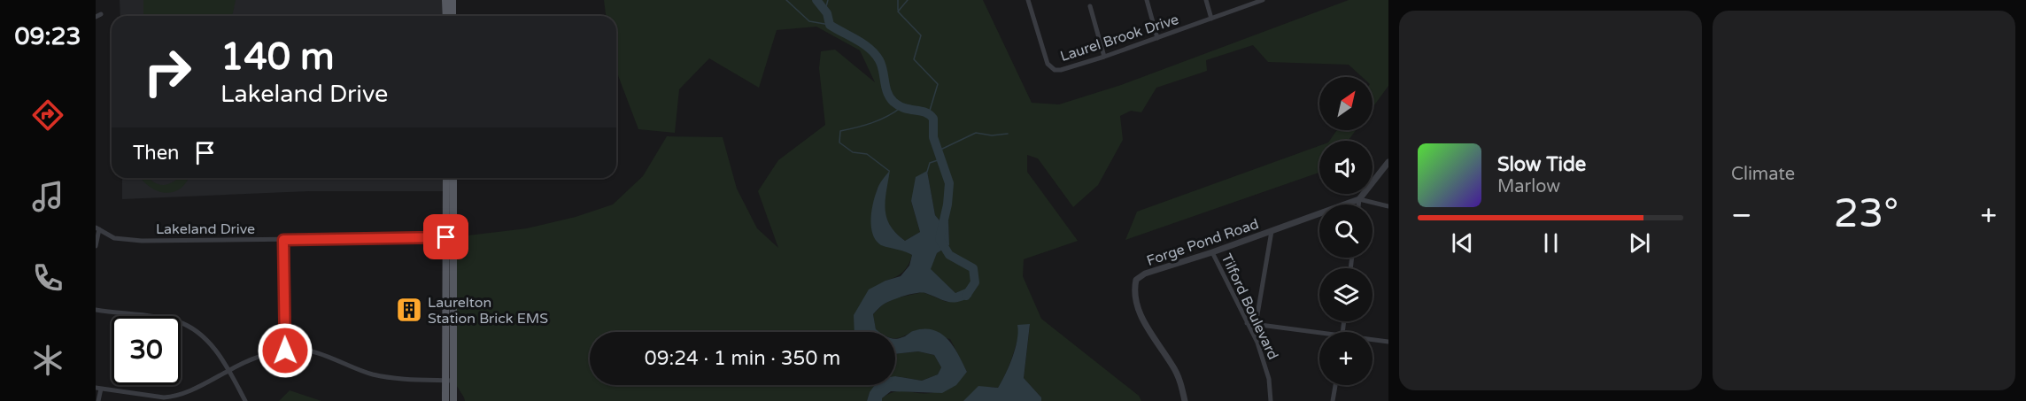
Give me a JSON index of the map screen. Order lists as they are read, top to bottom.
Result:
{
  "streets": {
    "street": [
      "Laurel Brook Drive",
      "Lakeland Drive",
      "Forge Pond Road",
      "Tilford Boulevard"
    ]
  },
  "crossings": [
    ["Forge Pond Road", "Tilford Boulevard"]
  ],
  "places": {
    "building": ["Laurelton Station Brick EMS"]
  },
  "north": "top right",
  "page": {
    "tabs": "09:23",
    "tile": "Climate",
    "turn": ["140 m", "Lakeland Drive"],
    "map_buttons": "+",
    "then": "Then",
    "song": ["Slow Tide", "Marlow"],
    "heat": ["−", "23°", "+"],
    "limit": "30",
    "trip": "09:24 · 1 min · 350 m"
  }
}
